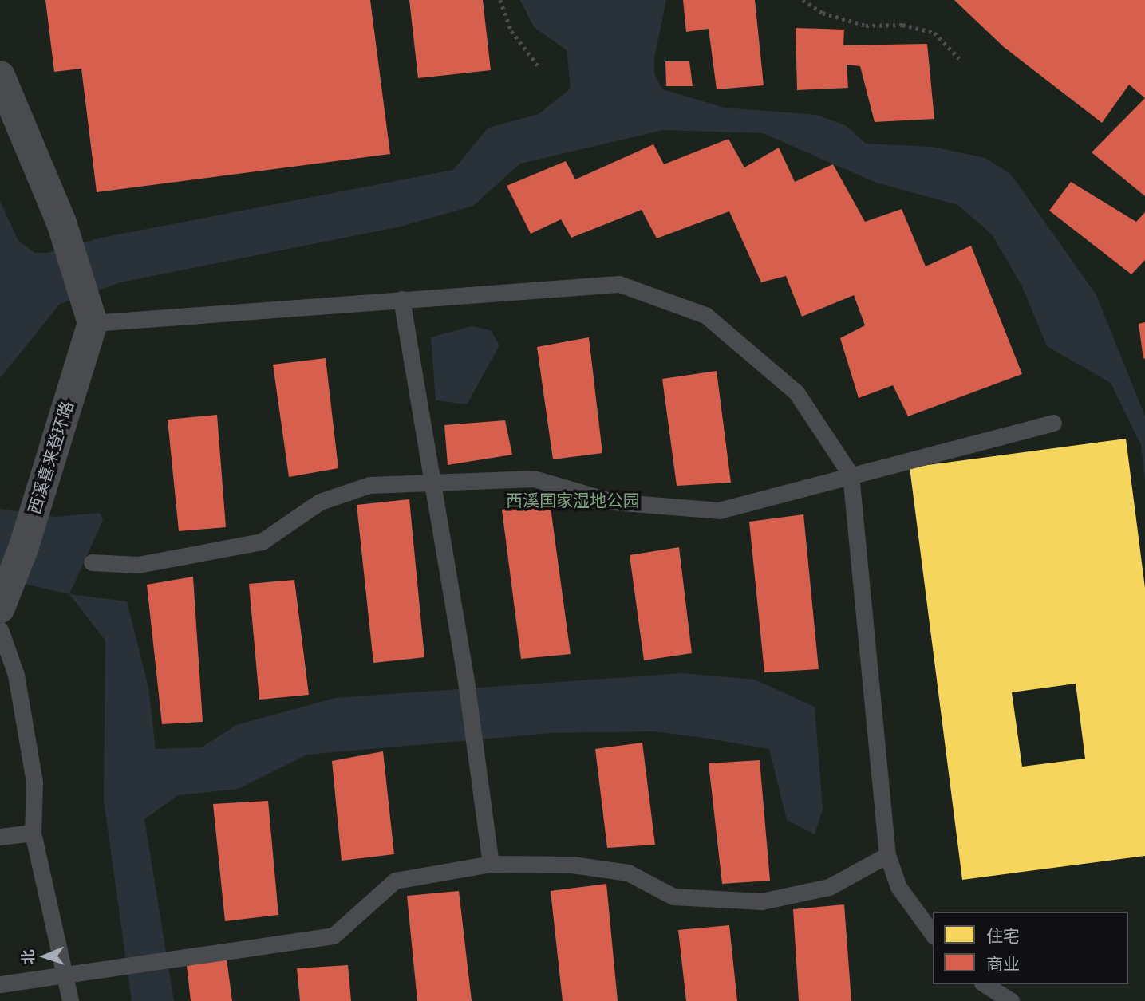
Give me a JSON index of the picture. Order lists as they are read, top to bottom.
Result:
{
  "streets": {
    "street": ["西溪喜来登环路"]
  },
  "parks": ["西溪国家湿地公园"],
  "legend": ["住宅", "商业"],
  "north": "left"
}
